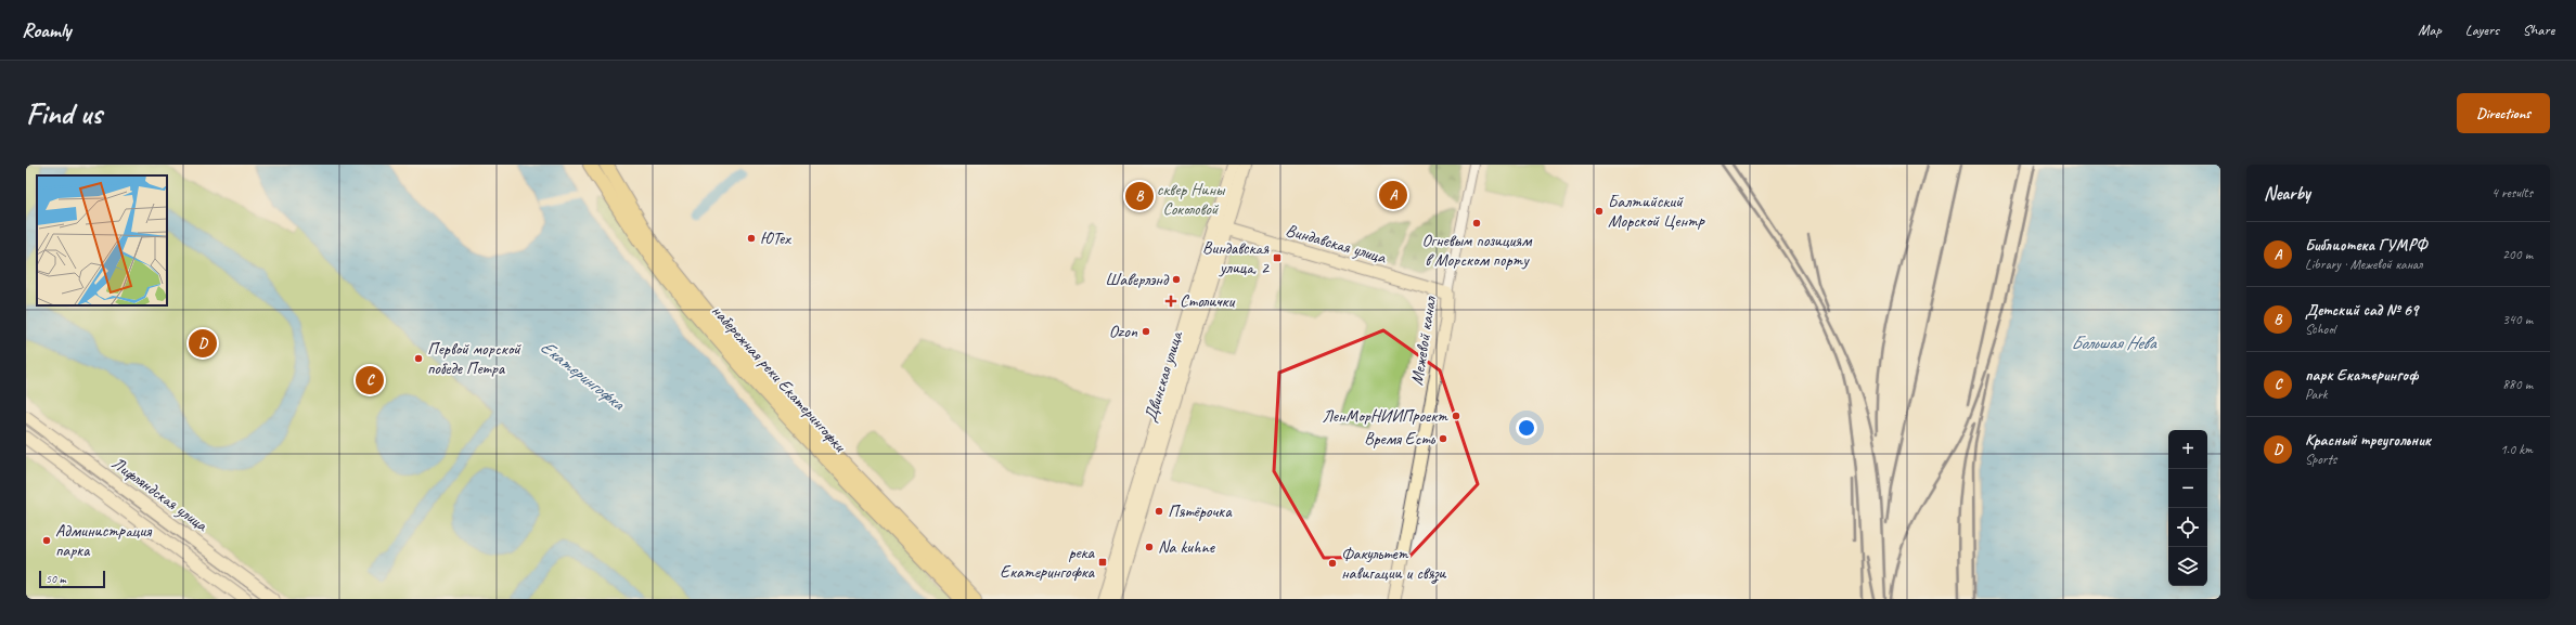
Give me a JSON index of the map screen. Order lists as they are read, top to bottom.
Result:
{
  "streets": {
    "main road": ["набережная реки Екатерингофки"],
    "street": [
      "Виндавская улица",
      "Межевой канал",
      "Двинская улица",
      "Лифляндская улица"
    ]
  },
  "crossings": [
    ["Виндавская улица", "Межевой канал"],
    ["Виндавская улица", "Двинская улица"]
  ],
  "water": ["Большая Нева", "Екатерингофка"],
  "parks": ["сквер Нины Соколовой"],
  "places": {
    "other": [
      "Балтийский Морской Центр",
      "Огневым позициям в Морском порту",
      "ЮТех",
      "Шаверлэнд",
      "Ozon",
      "Первой морской победе Петра",
      "ЛенМорНИИПроект",
      "Время Есть",
      "Пятёрочка",
      "Администрация парка",
      "Na kuhne",
      "Факультет навигации и связи"
    ],
    "transit": ["Виндавская улица, 2", "река Екатерингофка"],
    "health": ["Столички"]
  },
  "scale_bar": "50 m",
  "page": {
    "header": "Roamly",
    "nav": ["Map", "Layers", "Share"],
    "buttons": "Directions",
    "title": "Find us",
    "heading": ["Nearby", "4 results"],
    "pins": [
      "A",
      "B",
      "D",
      "C"
    ],
    "list": [
      {
        "mark": "A",
        "name": "Библиотека ГУМРФ",
        "note": "Library · Межевой канал",
        "value": "200 m"
      },
      {
        "mark": "B",
        "name": "Детский сад № 69",
        "note": "School",
        "value": "340 m"
      },
      {
        "mark": "C",
        "name": "парк Екатерингоф",
        "note": "Park",
        "value": "880 m"
      },
      {
        "mark": "D",
        "name": "Красный треугольник",
        "note": "Sports",
        "value": "1.0 km"
      }
    ],
    "map_buttons": ["+", "−"],
    "scale": "50 m"
  }
}
